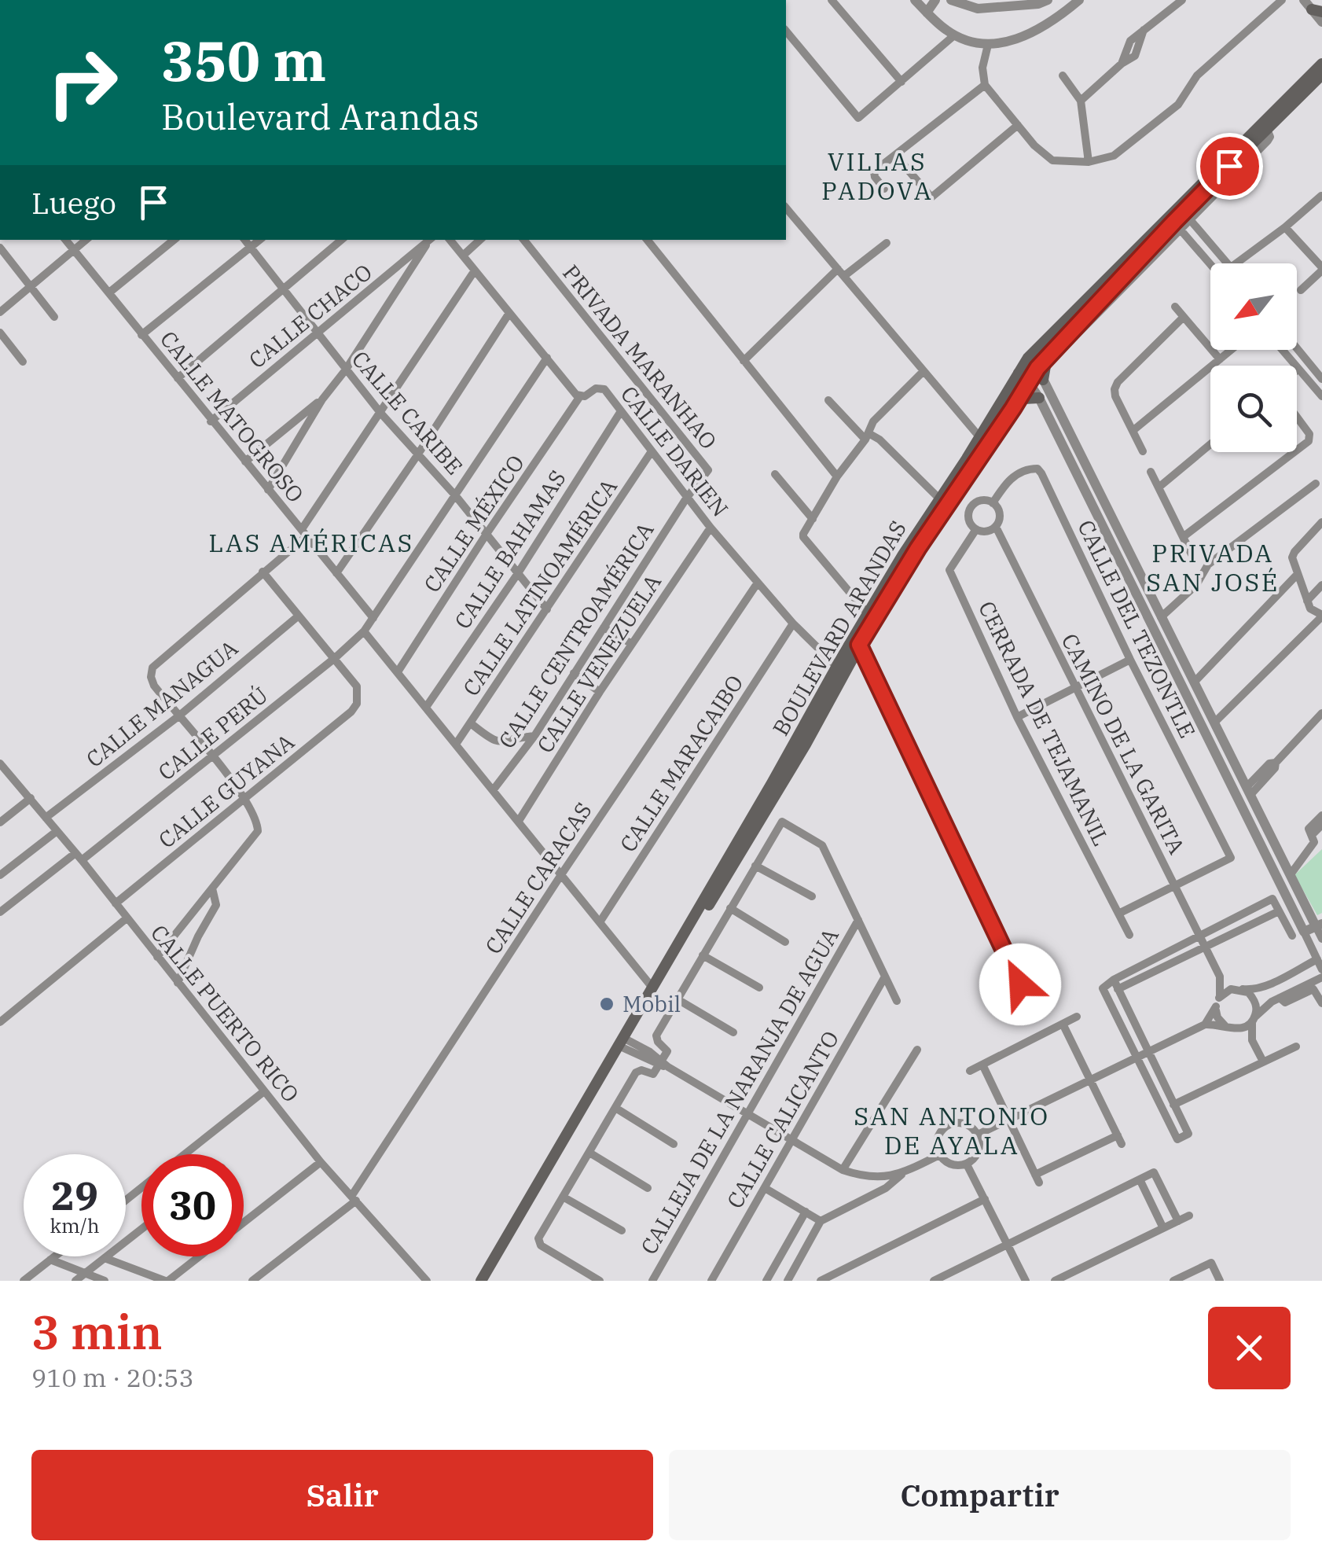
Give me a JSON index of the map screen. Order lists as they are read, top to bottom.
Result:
{
  "streets": {
    "main road": ["BOULEVARD ARANDAS"],
    "street": [
      "CALLE CHACO",
      "PRIVADA MARANHAO",
      "CALLE CARIBE",
      "CALLE MATOGROSO",
      "CALLE DARIEN",
      "CALLE MÉXICO",
      "CALLE BAHAMAS",
      "CALLE LATINOAMÉRICA",
      "CALLE DEL TEZONTLE",
      "CALLE CENTROAMÉRICA",
      "CALLE VENEZUELA",
      "CALLE MANAGUA",
      "CERRADA DE TEJAMANIL",
      "CALLE PERÚ",
      "CAMINO DE LA GARITA",
      "CALLE MARACAIBO",
      "CALLE GUYANA",
      "CALLE CARACAS",
      "CALLE PUERTO RICO",
      "CALLEJA DE LA NARANJA DE AGUA",
      "CALLE CALICANTO"
    ]
  },
  "crossings": [
    ["CALLE CHACO", "CALLE CARIBE"],
    ["CALLE CHACO", "CALLE MATOGROSO"],
    ["PRIVADA MARANHAO", "CALLE DARIEN"],
    ["PRIVADA MARANHAO", "CALLE CENTROAMÉRICA"],
    ["CALLE CARIBE", "CALLE MÉXICO"],
    ["CALLE CARIBE", "CALLE BAHAMAS"],
    ["CALLE CARIBE", "CALLE LATINOAMÉRICA"],
    ["CALLE CARIBE", "CALLE PERÚ"],
    ["CALLE MATOGROSO", "CALLE PERÚ"],
    ["CALLE DARIEN", "CALLE MÉXICO"],
    ["CALLE DARIEN", "CALLE BAHAMAS"],
    ["CALLE DARIEN", "CALLE LATINOAMÉRICA"],
    ["CALLE DARIEN", "BOULEVARD ARANDAS"],
    ["CALLE DARIEN", "CALLE CENTROAMÉRICA"],
    ["CALLE DARIEN", "CALLE VENEZUELA"],
    ["CALLE DARIEN", "CALLE MARACAIBO"],
    ["CALLE DARIEN", "CALLE CARACAS"],
    ["CALLE DEL TEZONTLE", "CERRADA DE TEJAMANIL"],
    ["CALLE DEL TEZONTLE", "CAMINO DE LA GARITA"],
    ["CALLE MANAGUA", "CALLE PUERTO RICO"],
    ["CERRADA DE TEJAMANIL", "CAMINO DE LA GARITA"],
    ["CALLE PERÚ", "CALLE GUYANA"],
    ["CALLE PERÚ", "CALLE PUERTO RICO"],
    ["CALLE GUYANA", "CALLE PUERTO RICO"],
    ["CALLE CARACAS", "CALLE PUERTO RICO"]
  ],
  "districts": [
    "VILLAS PADOVA",
    "LAS AMÉRICAS",
    "PRIVADA SAN JOSÉ",
    "SAN ANTONIO DE AYALA"
  ],
  "places": ["Mobil"],
  "north": "bottom left",
  "page": {
    "turn": ["350 m", "Boulevard Arandas"],
    "then": "Luego",
    "speed": "29 km/h",
    "limit": "30",
    "heading": ["3 min", "910 m · 20:53"],
    "buttons": ["Salir", "Compartir"]
  }
}
